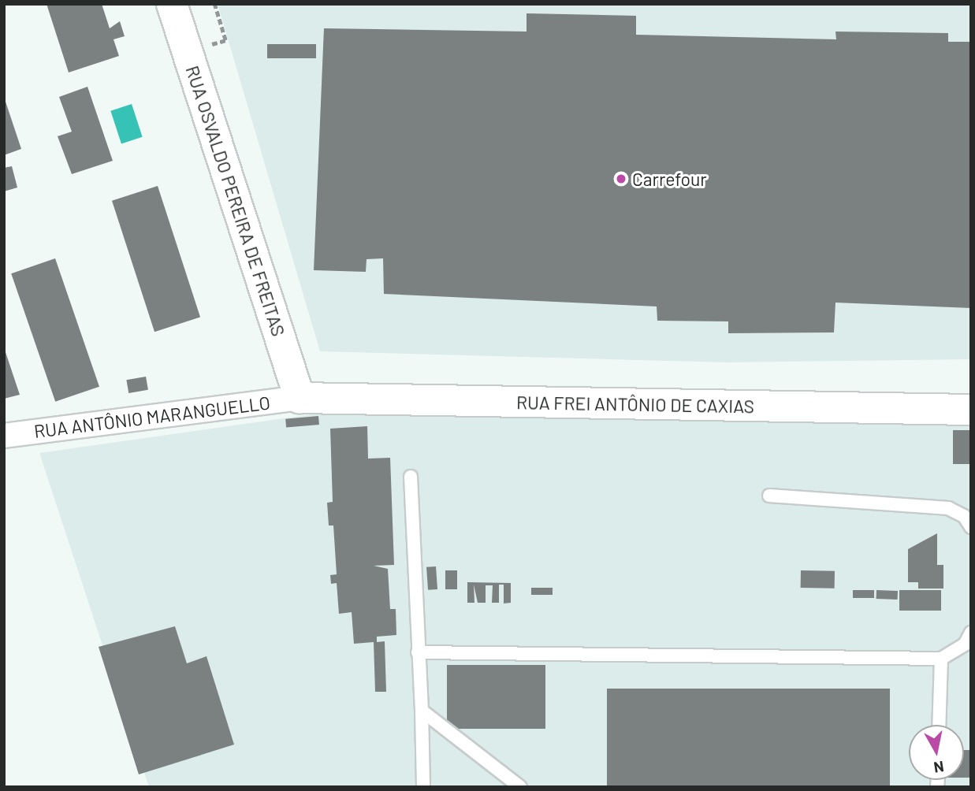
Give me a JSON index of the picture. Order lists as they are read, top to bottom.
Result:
{
  "streets": {
    "street": ["RUA OSVALDO PEREIRA DE FREITAS", "RUA FREI ANTÔNIO DE CAXIAS", "RUA ANTÔNIO MARANGUELLO"]
  },
  "crossings": [
    ["RUA OSVALDO PEREIRA DE FREITAS", "RUA FREI ANTÔNIO DE CAXIAS"],
    ["RUA OSVALDO PEREIRA DE FREITAS", "RUA ANTÔNIO MARANGUELLO"],
    ["RUA FREI ANTÔNIO DE CAXIAS", "RUA ANTÔNIO MARANGUELLO"]
  ],
  "places": ["Carrefour"],
  "north": "bottom"
}
